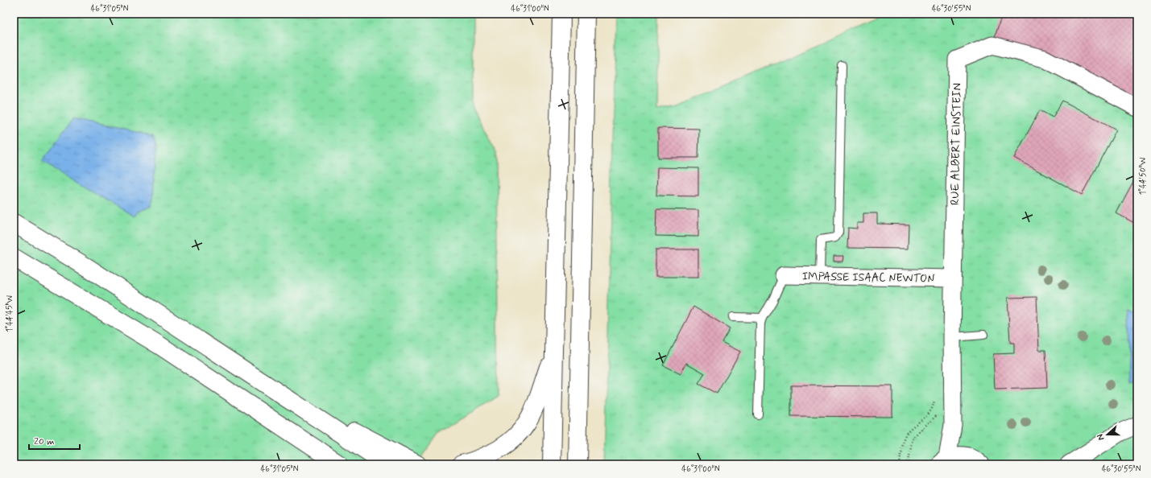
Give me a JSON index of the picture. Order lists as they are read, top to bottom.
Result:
{
  "streets": {
    "street": ["RUE ALBERT EINSTEIN", "IMPASSE ISAAC NEWTON"]
  },
  "crossings": [
    ["RUE ALBERT EINSTEIN", "IMPASSE ISAAC NEWTON"]
  ],
  "scale_bar": "20 m",
  "north": "left",
  "coordinates": [
    "46°31'05\"N",
    "46°31'00\"N",
    "46°30'55\"N",
    "1°44'50\"W",
    "1°44'45\"W"
  ]
}
